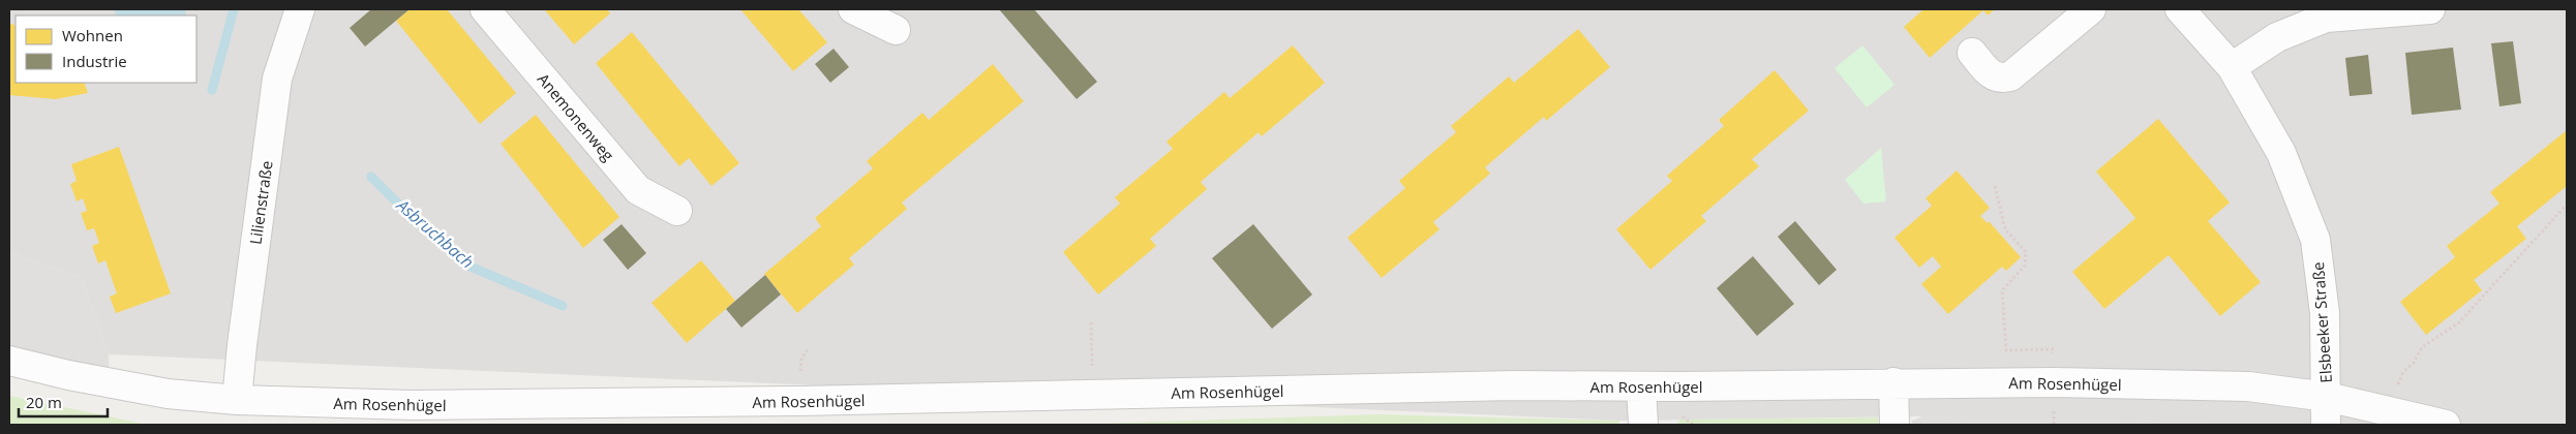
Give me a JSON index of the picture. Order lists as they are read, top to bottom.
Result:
{
  "streets": {
    "street": [
      "Anemonenweg",
      "Lilienstraße",
      "Elsbeeker Straße",
      "Am Rosenhügel"
    ]
  },
  "crossings": [
    ["Lilienstraße", "Am Rosenhügel"],
    ["Elsbeeker Straße", "Am Rosenhügel"]
  ],
  "water": ["Asbruchbach"],
  "legend": ["Wohnen", "Industrie"],
  "scale_bar": "20 m"
}
